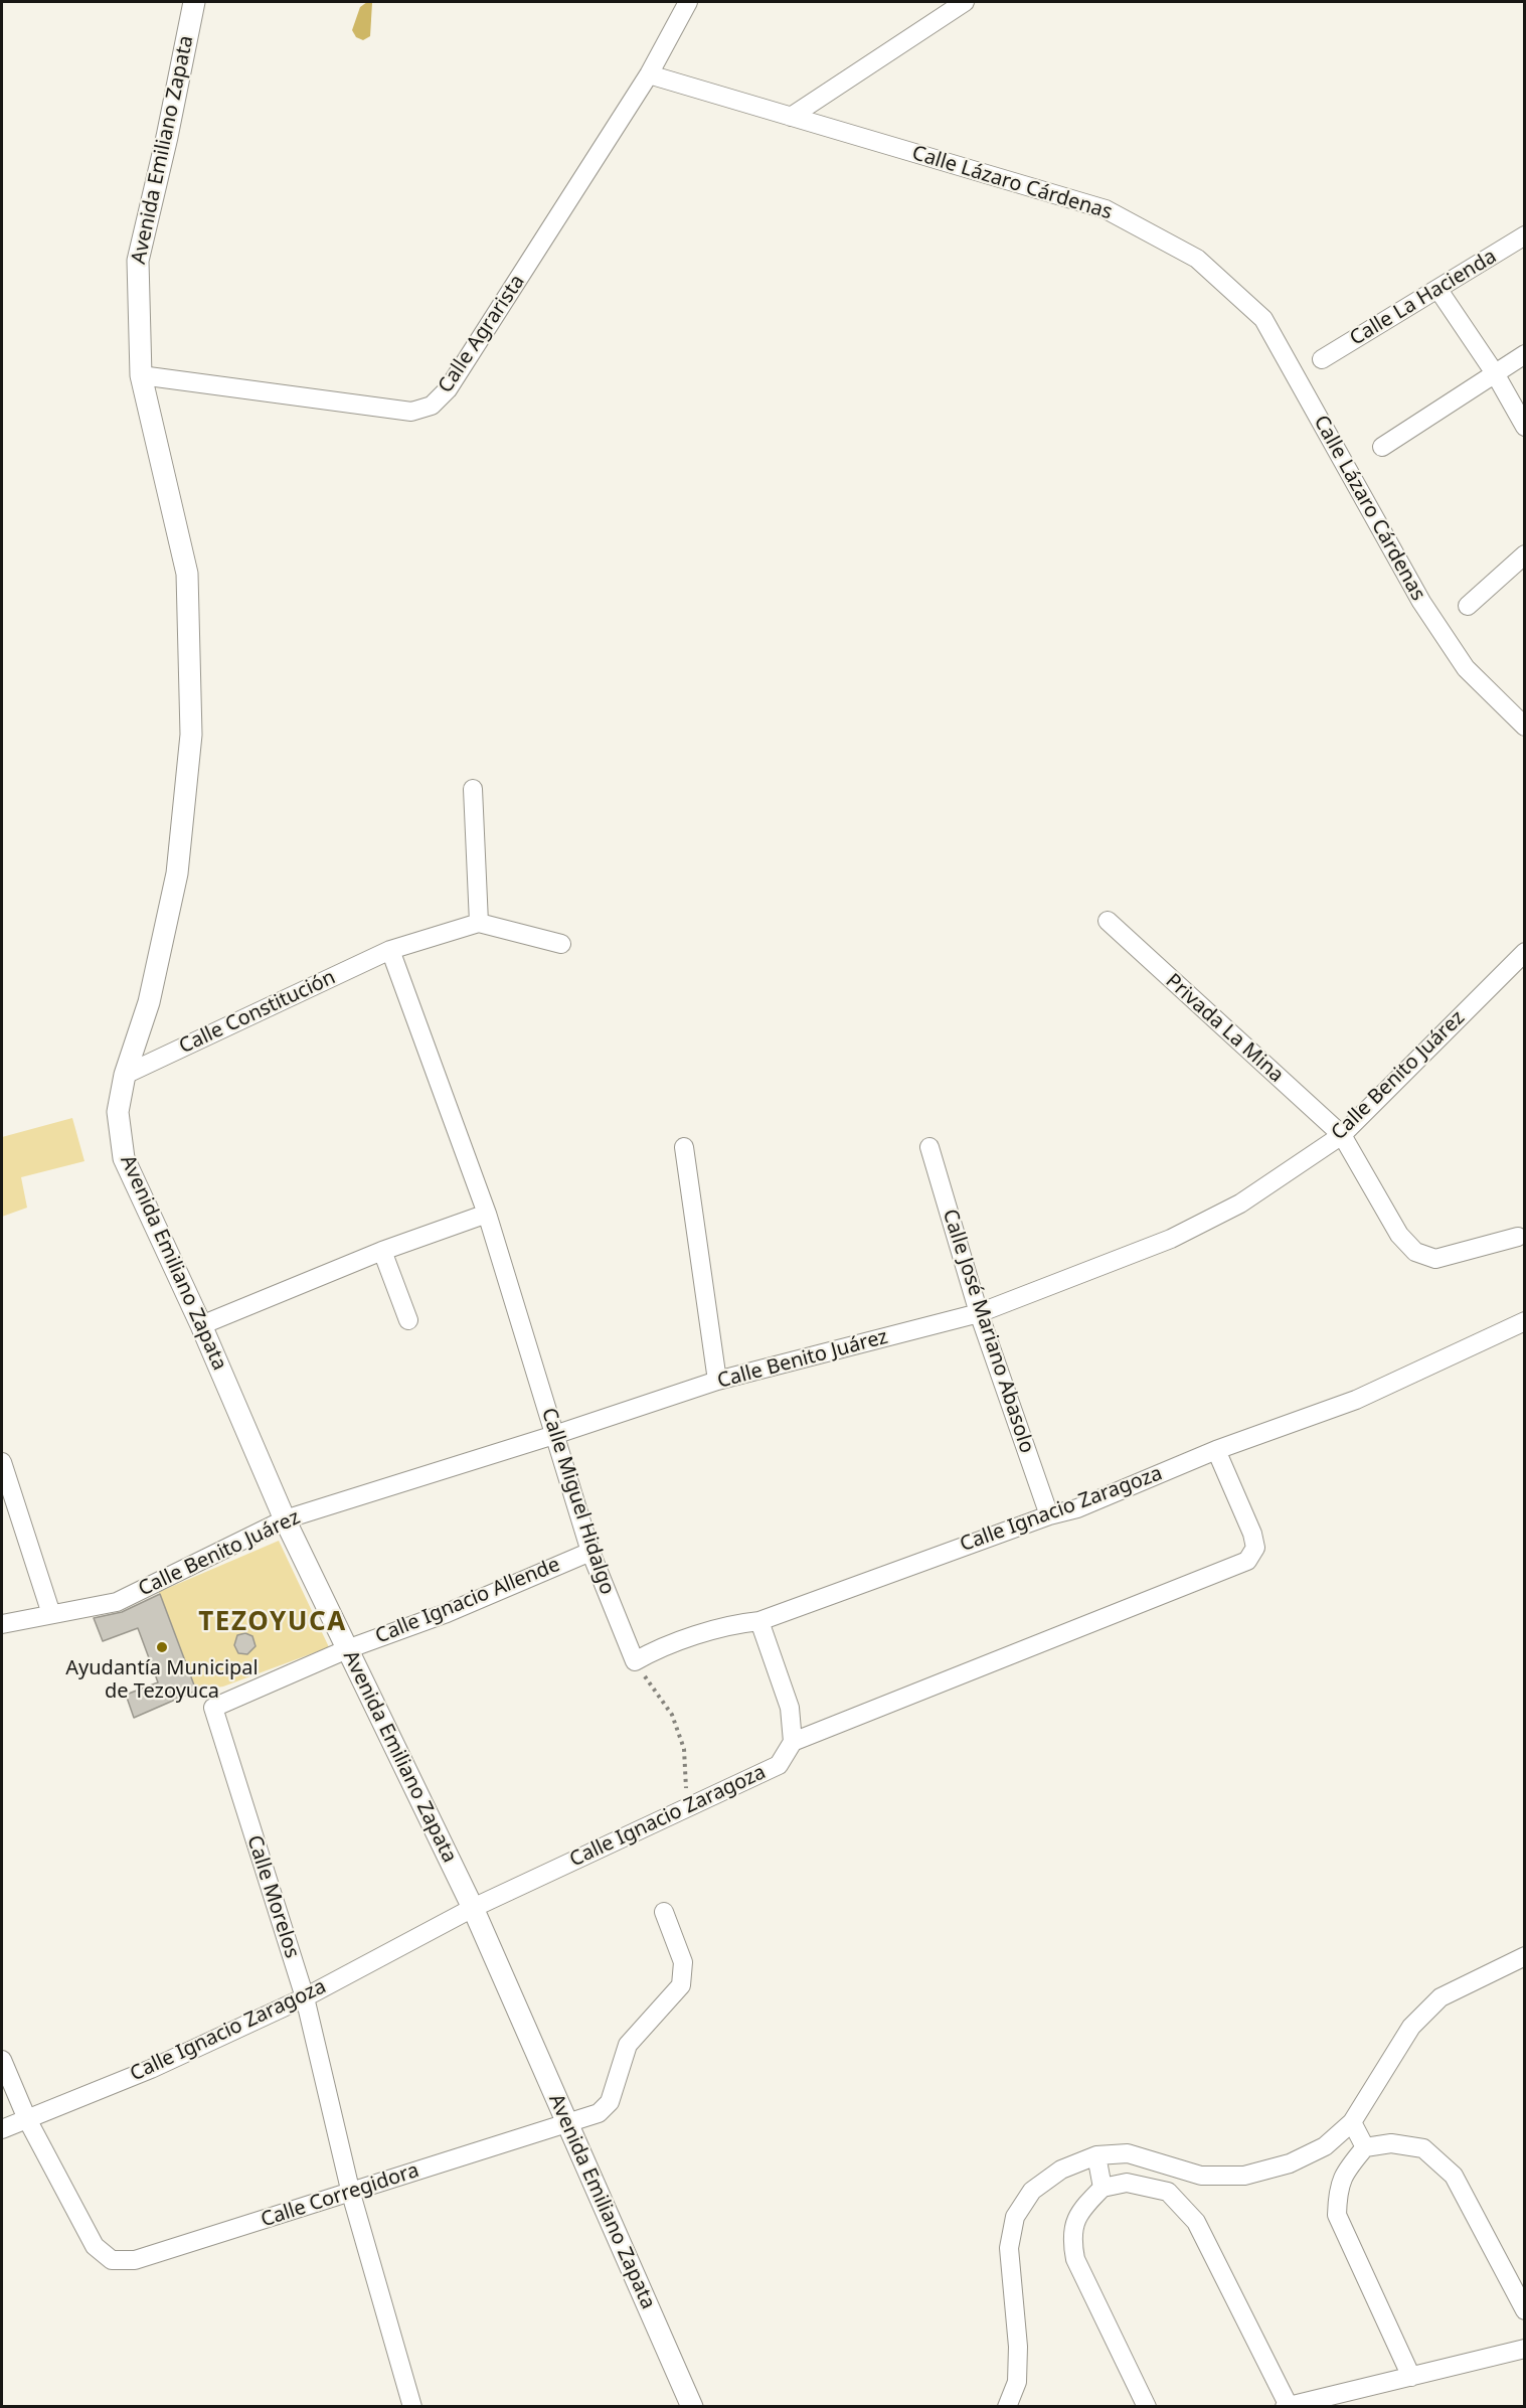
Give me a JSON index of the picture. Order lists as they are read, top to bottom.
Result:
{
  "streets": {
    "street": [
      "Avenida Emiliano Zapata",
      "Calle Lázaro Cárdenas",
      "Calle La Hacienda",
      "Calle Agrarista",
      "Calle Constitución",
      "Privada La Mina",
      "Calle Benito Juárez",
      "Calle José Mariano Abasolo",
      "Calle Miguel Hidalgo",
      "Calle Ignacio Zaragoza",
      "Calle Ignacio Allende",
      "Calle Morelos",
      "Calle Corregidora"
    ]
  },
  "crossings": [
    ["Avenida Emiliano Zapata", "Calle Agrarista"],
    ["Avenida Emiliano Zapata", "Calle Constitución"],
    ["Avenida Emiliano Zapata", "Calle Benito Juárez"],
    ["Avenida Emiliano Zapata", "Calle Ignacio Zaragoza"],
    ["Avenida Emiliano Zapata", "Calle Ignacio Allende"],
    ["Avenida Emiliano Zapata", "Calle Corregidora"],
    ["Calle Lázaro Cárdenas", "Calle Agrarista"],
    ["Calle Constitución", "Calle Miguel Hidalgo"],
    ["Privada La Mina", "Calle Benito Juárez"],
    ["Calle Benito Juárez", "Calle José Mariano Abasolo"],
    ["Calle Benito Juárez", "Calle Miguel Hidalgo"],
    ["Calle José Mariano Abasolo", "Calle Ignacio Zaragoza"],
    ["Calle Miguel Hidalgo", "Calle Ignacio Allende"],
    ["Calle Ignacio Zaragoza", "Calle Morelos"],
    ["Calle Ignacio Zaragoza", "Calle Corregidora"],
    ["Calle Ignacio Allende", "Calle Morelos"],
    ["Calle Morelos", "Calle Corregidora"]
  ],
  "districts": ["TEZOYUCA"],
  "places": ["Ayudantía Municipal de Tezoyuca"]
}
